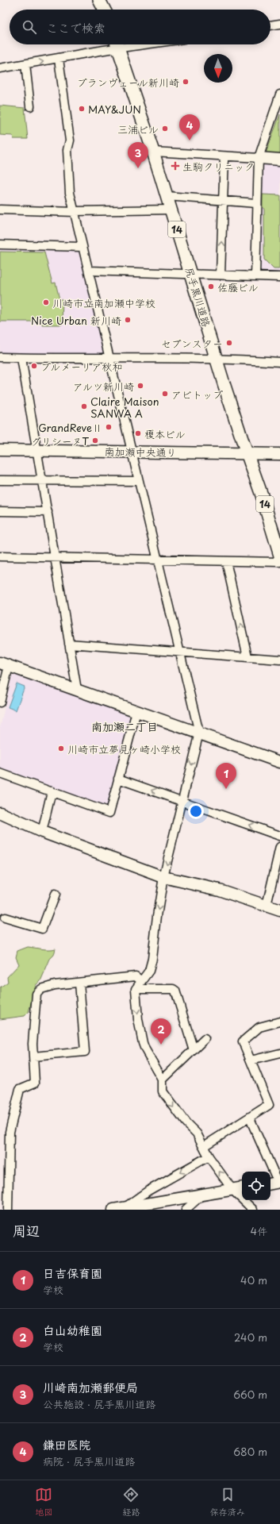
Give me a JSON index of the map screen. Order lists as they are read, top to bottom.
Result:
{
  "streets": {
    "main road": ["14", "尻手黒川道路"],
    "street": ["南加瀬中央通り"]
  },
  "crossings": [
    ["尻手黒川道路", "南加瀬中央通り"]
  ],
  "districts": ["南加瀬二丁目"],
  "places": {
    "other": [
      "プランヴェール新川崎",
      "MAY&JUN",
      "三浦ビル",
      "佐藤ビル",
      "川崎市立南加瀬中学校",
      "Nice Urban 新川崎",
      "セブンスター",
      "プルメーリア秋和",
      "アルツ新川崎",
      "アビトップ",
      "Claire Maison SANWA A",
      "GrandReveⅡ",
      "榎本ビル",
      "グリシーヌT",
      "川崎市立夢見ヶ崎小学校"
    ],
    "health": ["生駒クリニック"]
  },
  "north": "bottom",
  "page": {
    "search": "ここで検索",
    "pins": [
      "4",
      "3",
      "1",
      "2"
    ],
    "heading": ["周辺", "4件"],
    "list": [
      {
        "mark": "1",
        "name": "日吉保育園",
        "note": "学校",
        "value": "40 m"
      },
      {
        "mark": "2",
        "name": "白山幼稚園",
        "note": "学校",
        "value": "240 m"
      },
      {
        "mark": "3",
        "name": "川崎南加瀬郵便局",
        "note": "公共施設 · 尻手黒川道路",
        "value": "660 m"
      },
      {
        "mark": "4",
        "name": "鎌田医院",
        "note": "病院 · 尻手黒川道路",
        "value": "680 m"
      }
    ],
    "nav": ["地図", "経路", "保存済み"]
  }
}
